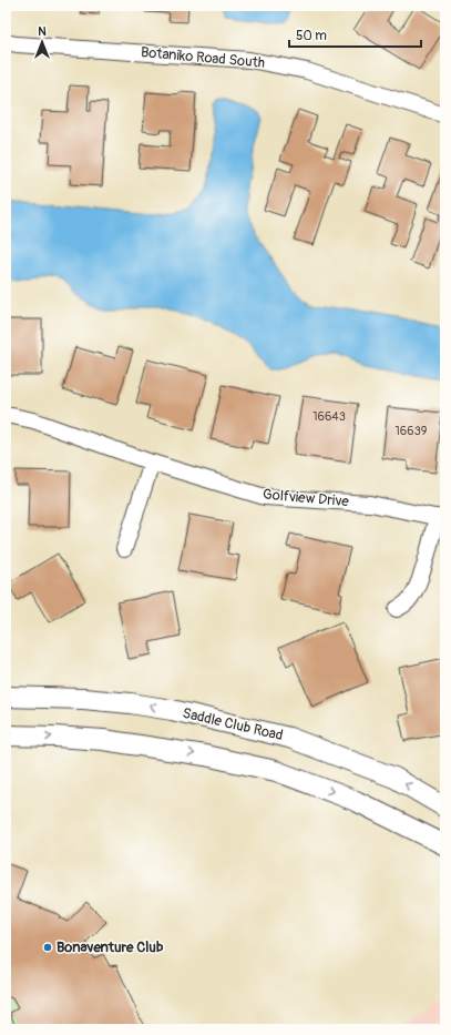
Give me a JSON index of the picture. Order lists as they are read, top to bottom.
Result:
{
  "streets": {
    "street": ["Botaniko Road South", "Golfview Drive", "Saddle Club Road"]
  },
  "places": ["Bonaventure Club"],
  "house_numbers": ["16643", "16639"],
  "scale_bar": "50 m",
  "north": "top"
}
